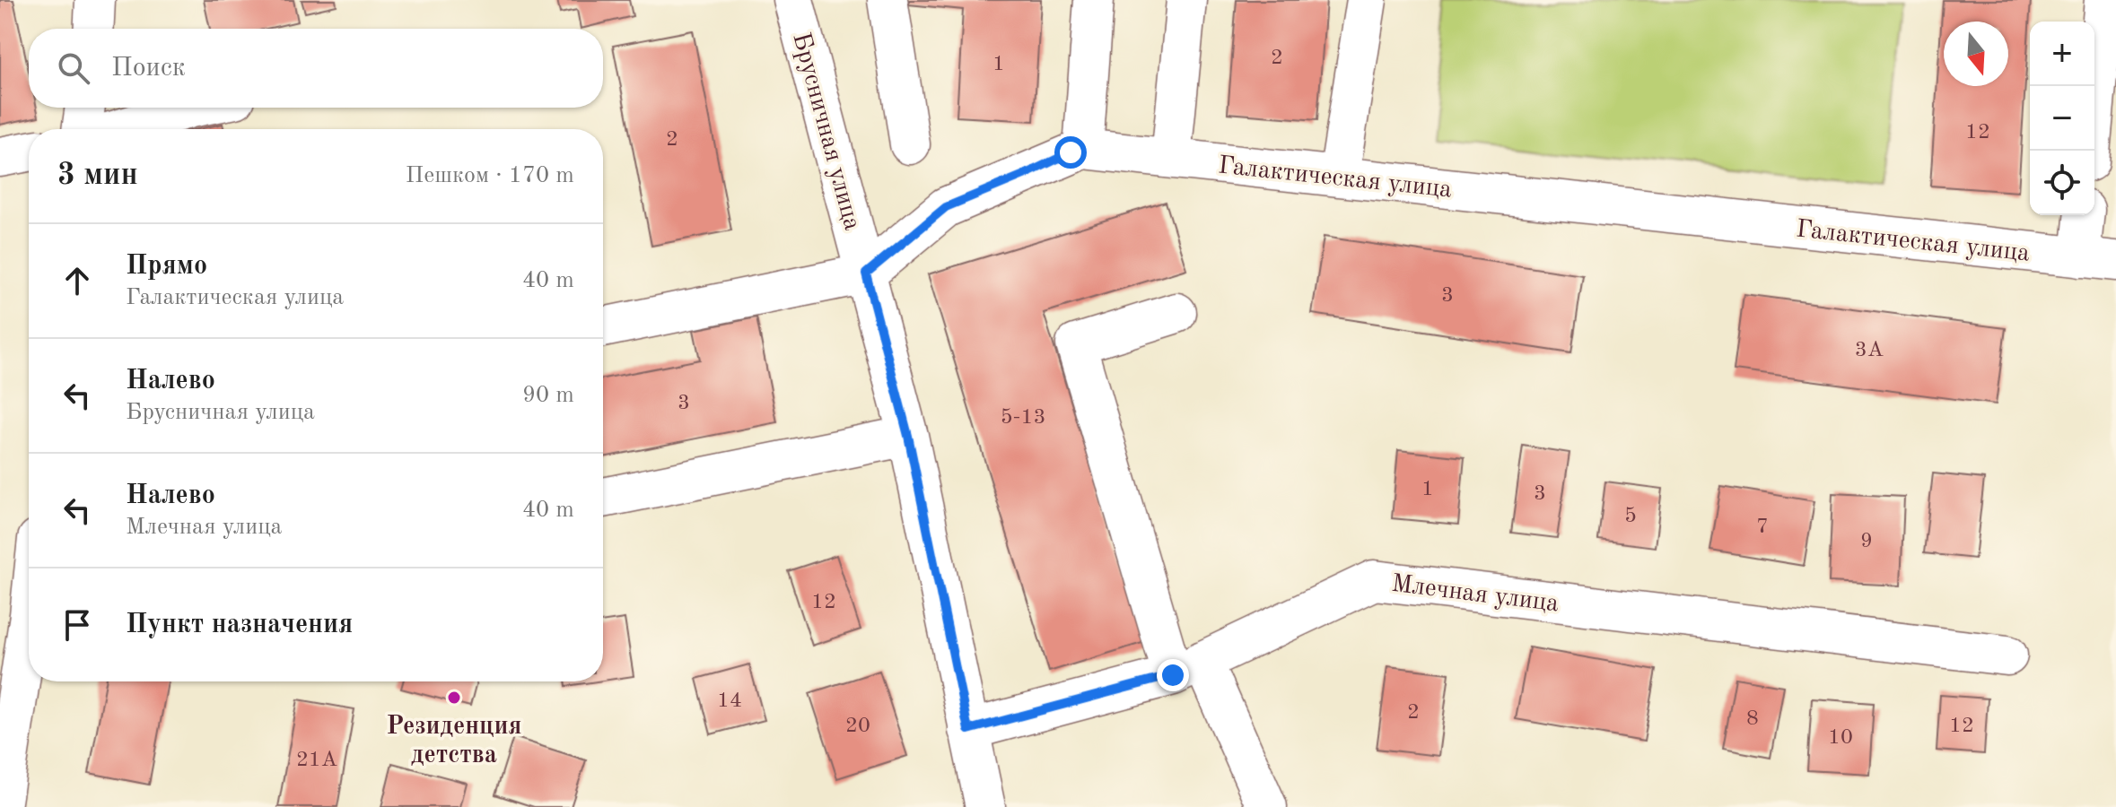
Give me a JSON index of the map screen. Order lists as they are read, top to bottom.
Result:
{
  "streets": {
    "street": ["Брусничная улица", "Галактическая улица", "Млечная улица"]
  },
  "crossings": [
    ["Брусничная улица", "Галактическая улица"],
    ["Брусничная улица", "Млечная улица"]
  ],
  "places": ["Резиденция детства"],
  "house_numbers": [
    "2",
    "1",
    "12",
    "2",
    "3",
    "3А",
    "3",
    "5-13",
    "1",
    "3",
    "5",
    "7",
    "9",
    "12",
    "14",
    "2",
    "8",
    "20",
    "12",
    "10",
    "21А"
  ],
  "north": "bottom",
  "page": {
    "map_buttons": ["+", "−"],
    "search": "Поиск",
    "heading": ["3 мин", "Пешком · 170 m"],
    "list": [
      ["Прямо", "Галактическая улица", "40 m"],
      ["Налево", "Брусничная улица", "90 m"],
      ["Налево", "Млечная улица", "40 m"],
      "Пункт назначения"
    ]
  }
}
